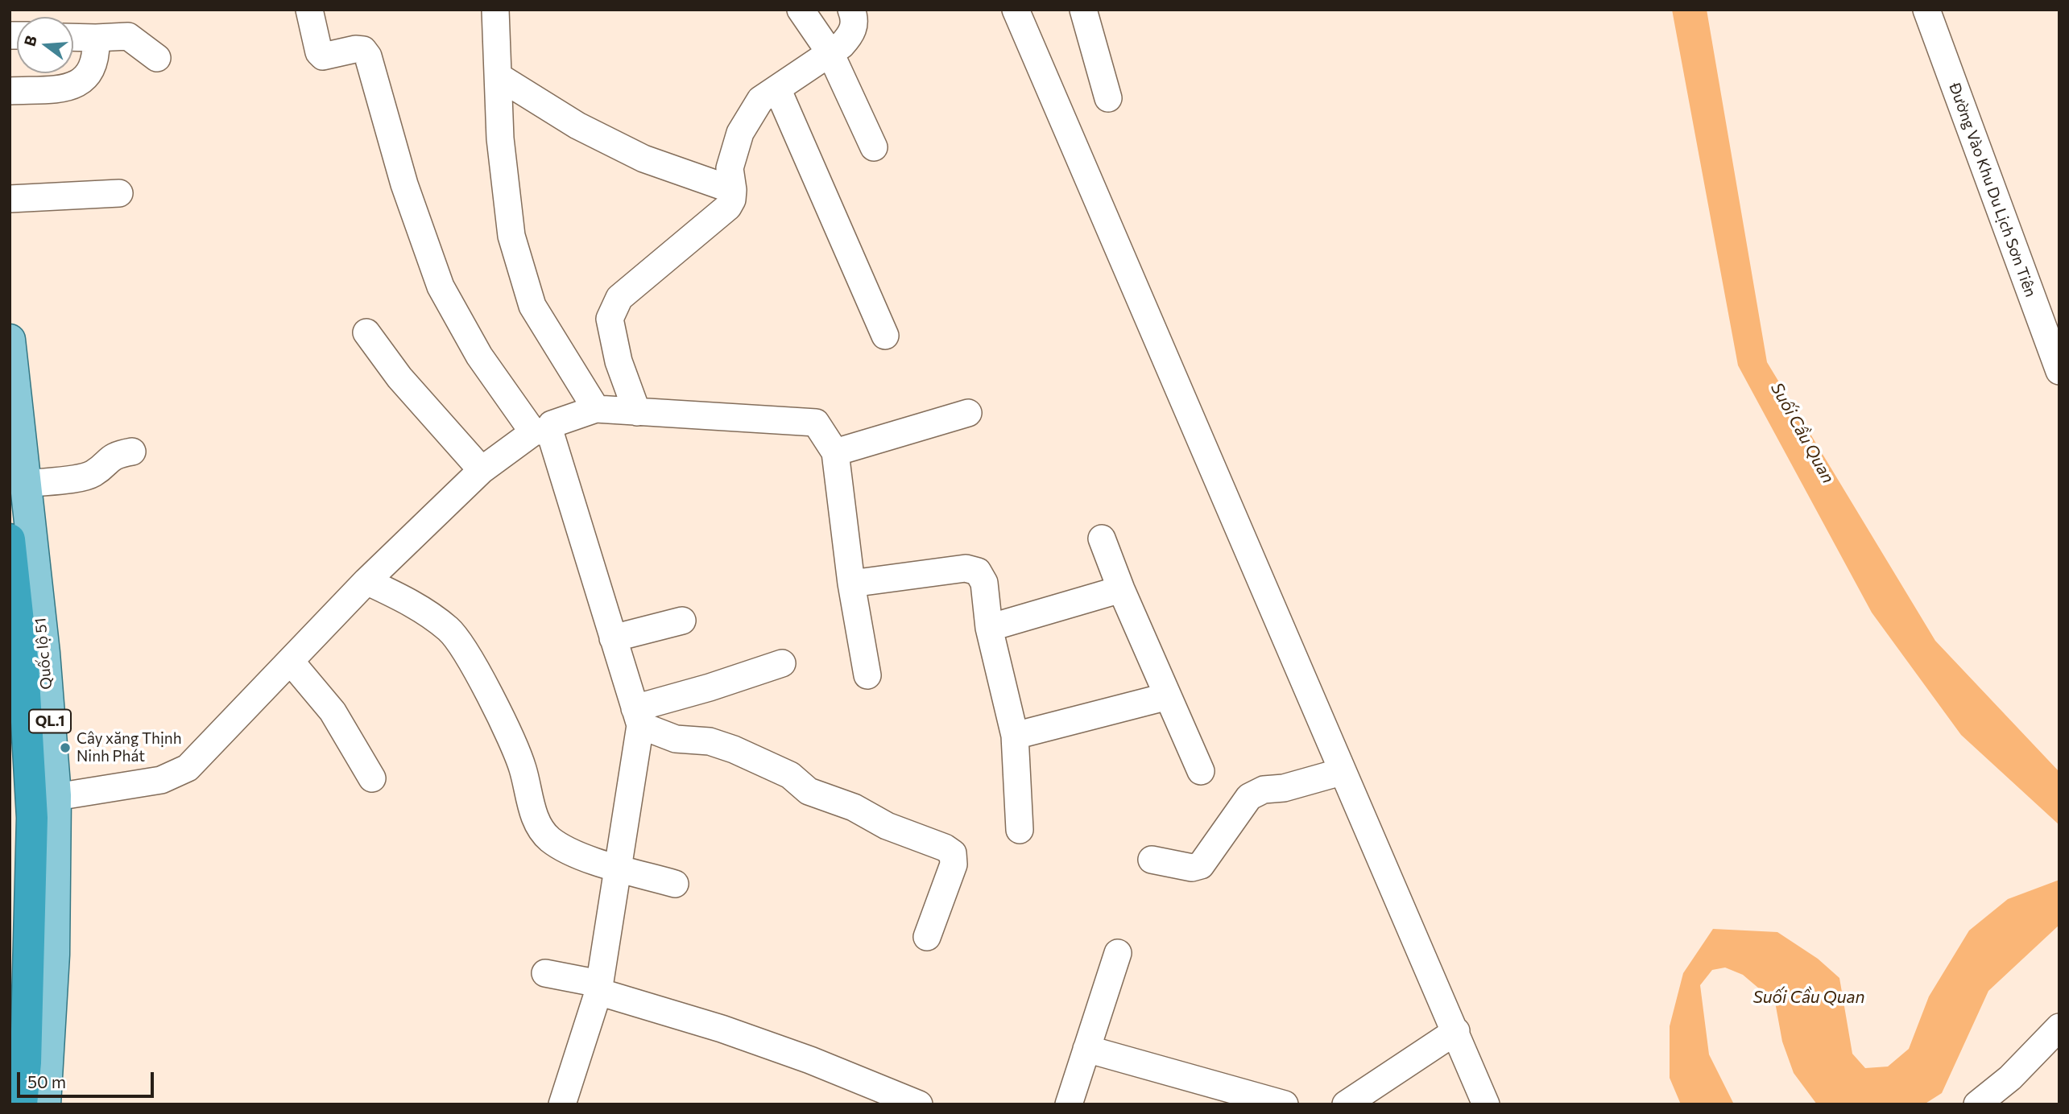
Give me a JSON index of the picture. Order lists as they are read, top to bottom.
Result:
{
  "streets": {
    "highway": ["Quốc lộ 51", "QL.1"],
    "street": ["Đường Vào Khu Du Lịch Sơn Tiên"]
  },
  "water": ["Suối Cầu Quan"],
  "places": ["Cây xăng Thịnh Ninh Phát"],
  "scale_bar": "50 m",
  "north": "left"
}
